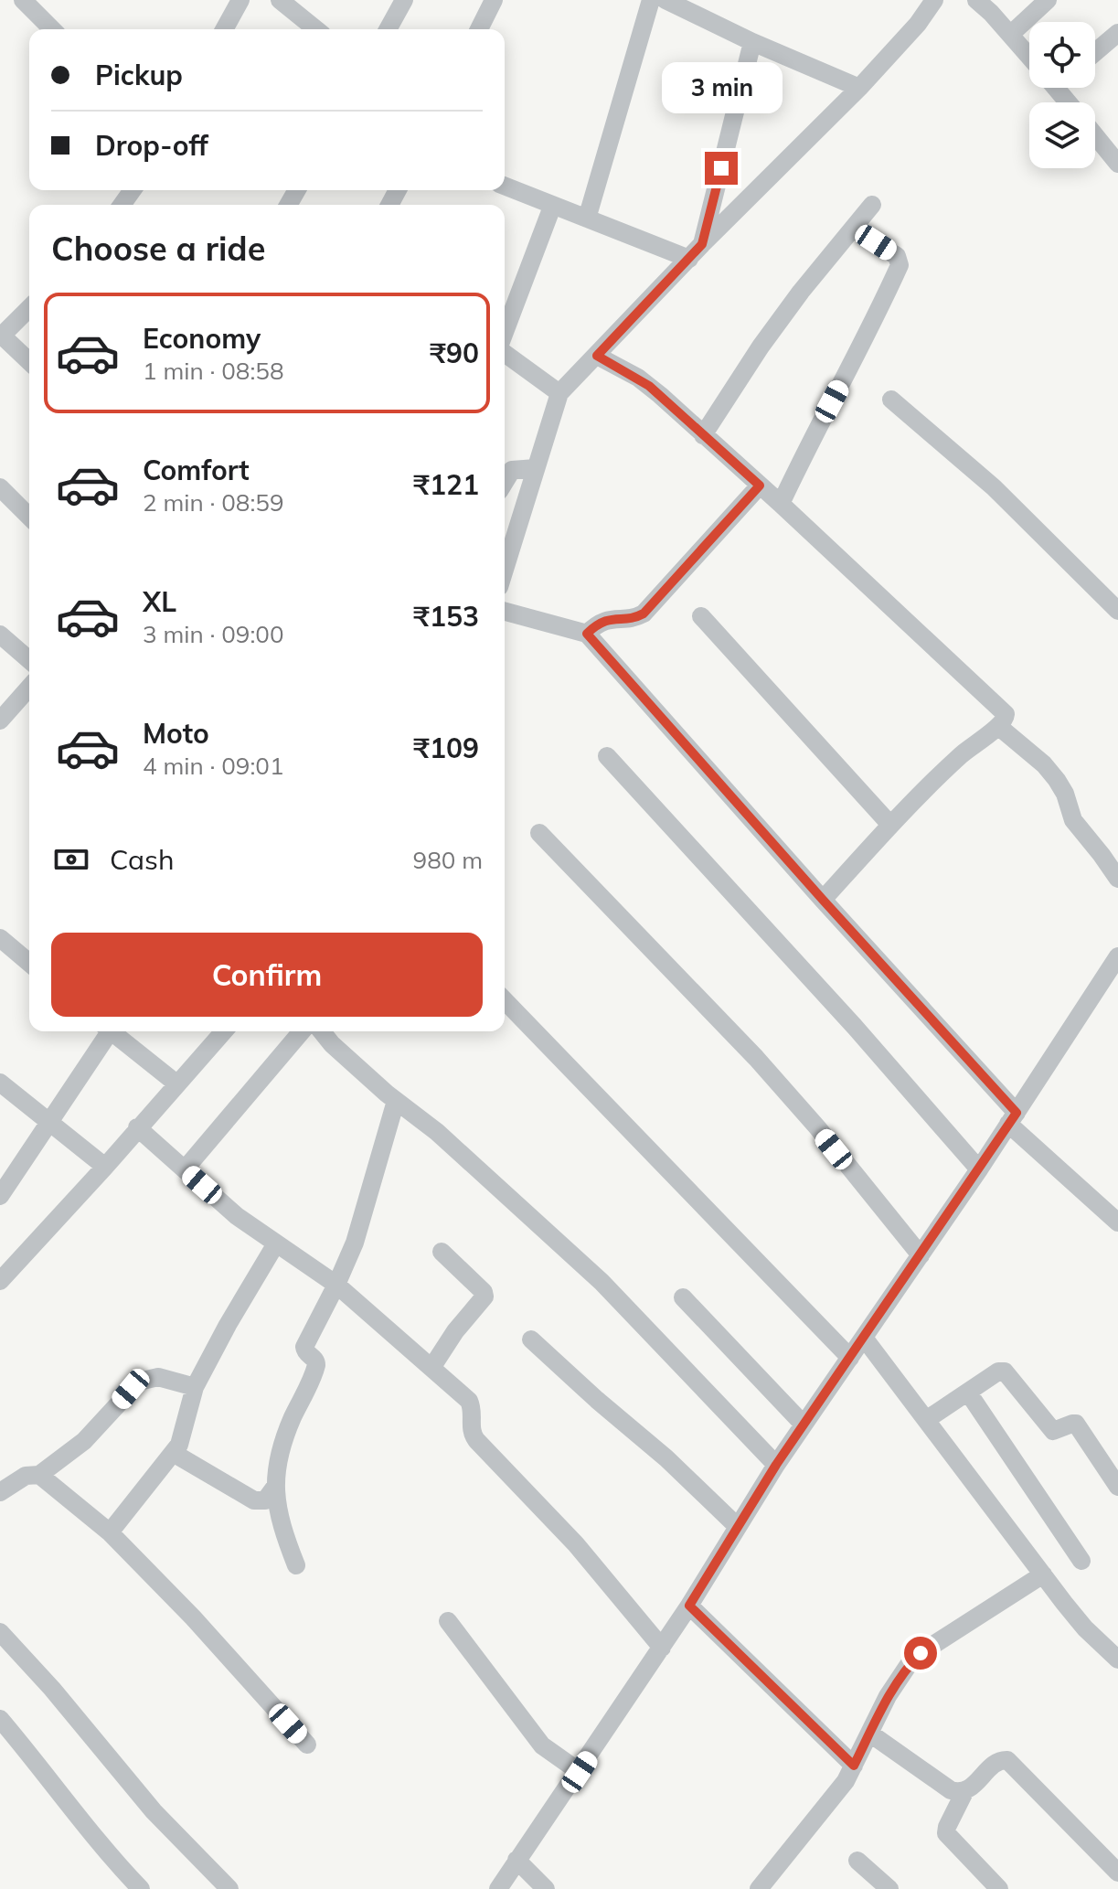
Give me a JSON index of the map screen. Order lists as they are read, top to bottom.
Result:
{
  "page": {
    "banner": ["Pickup", "Drop-off"],
    "bubble": "3 min",
    "heading": "Choose a ride",
    "list": [
      {
        "name": "Economy",
        "note": "1 min · 08:58",
        "value": "₹90"
      },
      {
        "name": "Comfort",
        "note": "2 min · 08:59",
        "value": "₹121"
      },
      {
        "name": "XL",
        "note": "3 min · 09:00",
        "value": "₹153"
      },
      {
        "name": "Moto",
        "note": "4 min · 09:01",
        "value": "₹109"
      }
    ],
    "pay": ["Cash", "980 m"],
    "buttons": "Confirm"
  }
}
